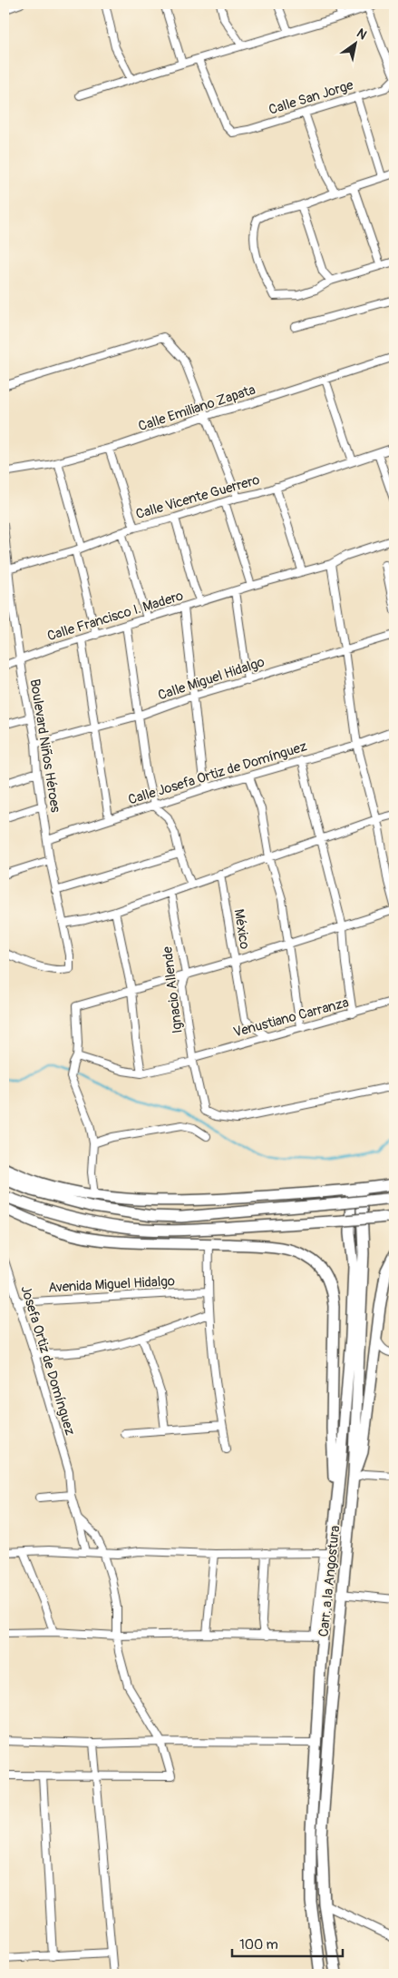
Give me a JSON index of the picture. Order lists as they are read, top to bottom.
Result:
{
  "streets": {
    "main road": ["Carr. a la Angostura"],
    "street": [
      "Calle San Jorge",
      "Calle Emiliano Zapata",
      "Calle Vicente Guerrero",
      "Calle Francisco I. Madero",
      "Calle Miguel Hidalgo",
      "Boulevard Niños Héroes",
      "Calle Josefa Ortiz de Domínguez",
      "México",
      "Ignacio Allende",
      "Venustiano Carranza",
      "Avenida Miguel Hidalgo",
      "Josefa Ortiz de Domínguez"
    ]
  },
  "crossings": [
    ["Calle Vicente Guerrero", "Boulevard Niños Héroes"],
    ["Calle Francisco I. Madero", "Boulevard Niños Héroes"],
    ["Calle Miguel Hidalgo", "Boulevard Niños Héroes"],
    ["Boulevard Niños Héroes", "Calle Josefa Ortiz de Domínguez"],
    ["México", "Venustiano Carranza"],
    ["Ignacio Allende", "Venustiano Carranza"],
    ["Avenida Miguel Hidalgo", "Josefa Ortiz de Domínguez"]
  ],
  "scale_bar": "100 m",
  "north": "top right"
}
